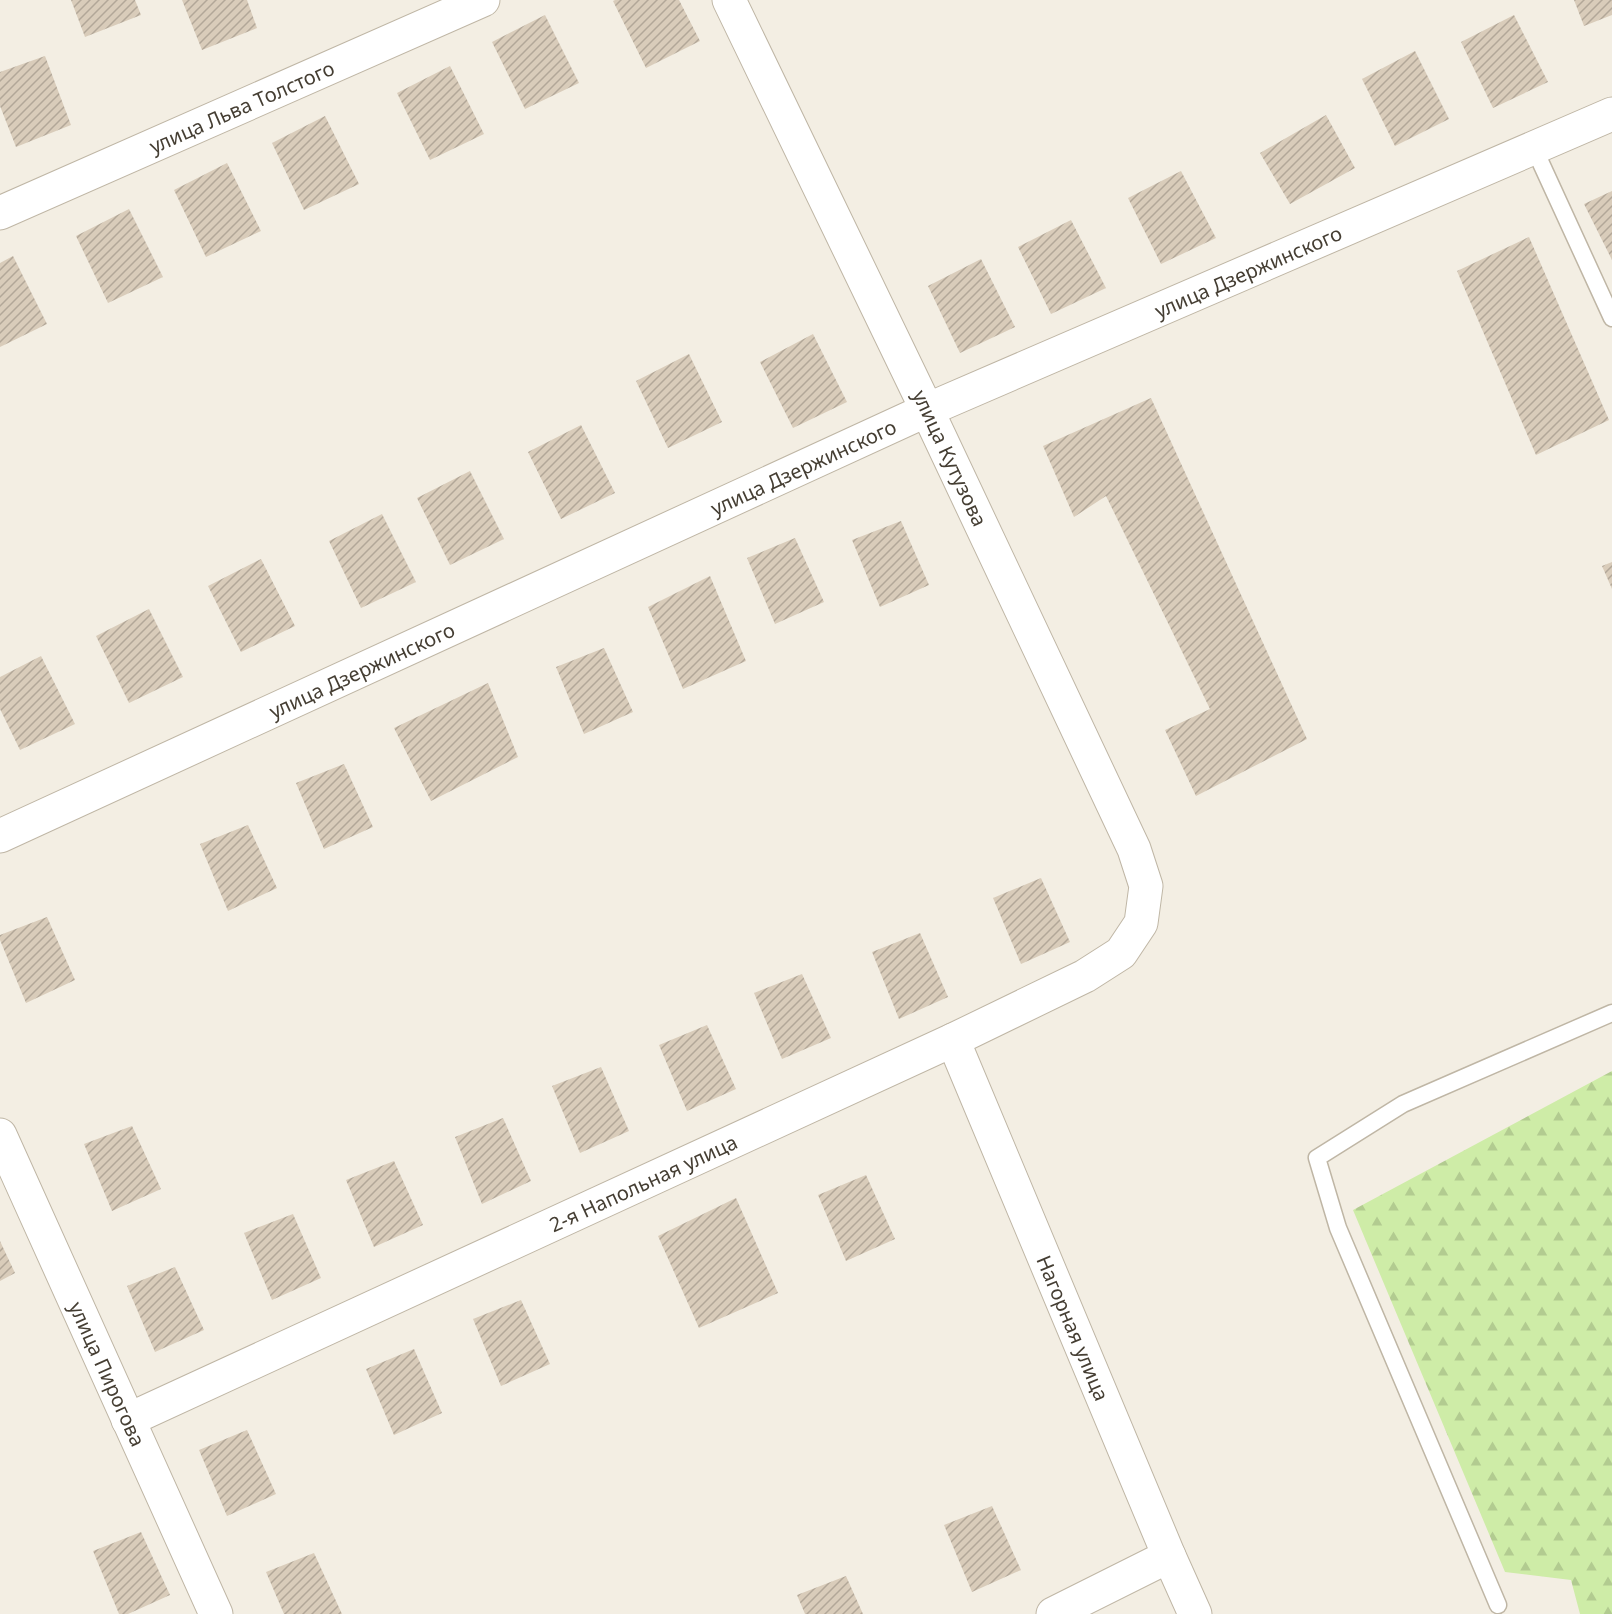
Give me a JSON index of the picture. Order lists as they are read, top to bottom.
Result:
{
  "streets": {
    "street": [
      "улица Льва Толстого",
      "улица Дзержинского",
      "улица Кутузова",
      "2-я Напольная улица",
      "Нагорная улица",
      "улица Пирогова"
    ]
  },
  "crossings": [
    ["улица Дзержинского", "улица Кутузова"],
    ["улица Кутузова", "2-я Напольная улица"],
    ["2-я Напольная улица", "Нагорная улица"],
    ["2-я Напольная улица", "улица Пирогова"]
  ]
}
